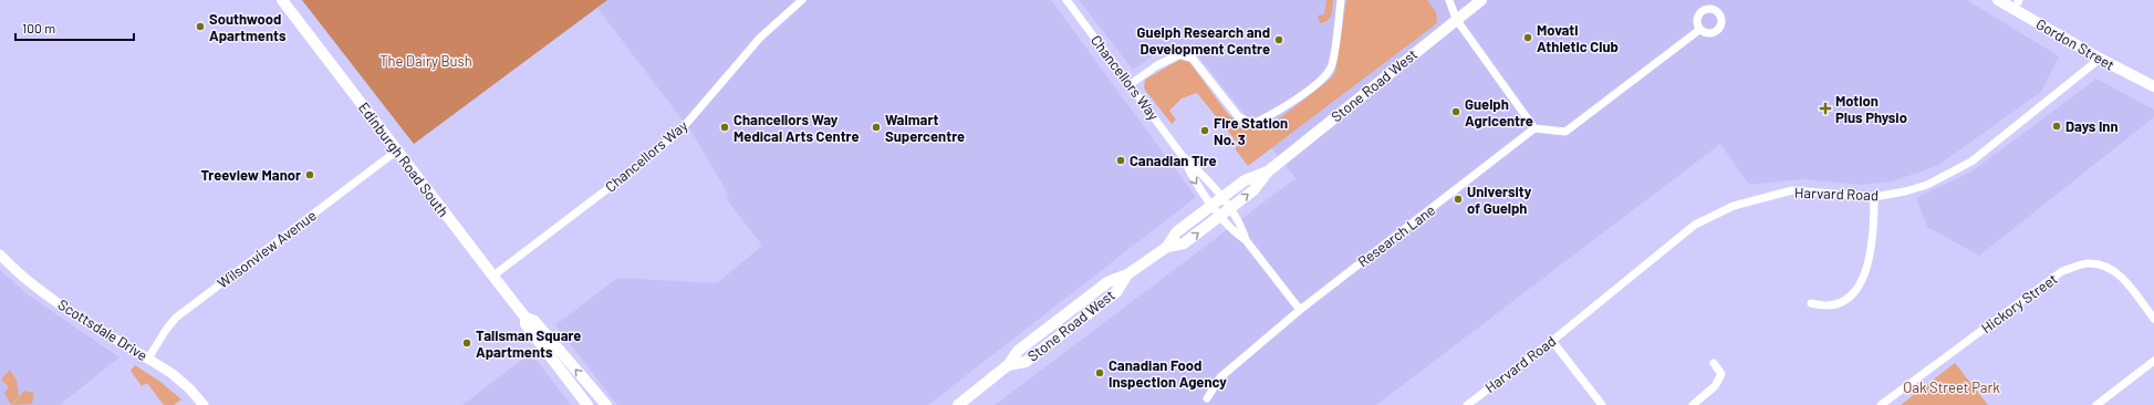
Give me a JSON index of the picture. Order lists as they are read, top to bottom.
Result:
{
  "streets": {
    "main road": ["Gordon Street", "Stone Road West", "Edinburgh Road South"],
    "street": [
      "Chancellors Way",
      "Harvard Road",
      "Research Lane",
      "Wilsonview Avenue",
      "Hickory Street",
      "Scottsdale Drive"
    ]
  },
  "crossings": [
    ["Gordon Street", "Harvard Road"],
    ["Chancellors Way", "Stone Road West"],
    ["Chancellors Way", "Edinburgh Road South"],
    ["Edinburgh Road South", "Wilsonview Avenue"],
    ["Wilsonview Avenue", "Scottsdale Drive"]
  ],
  "parks": ["The Dairy Bush", "Oak Street Park"],
  "places": {
    "other": [
      "Southwood Apartments",
      "Movati Athletic Club",
      "Guelph Research and Development Centre",
      "Guelph Agricentre",
      "Days Inn",
      "Chancellors Way Medical Arts Centre",
      "Walmart Supercentre",
      "Fire Station No. 3",
      "Canadian Tire",
      "Treeview Manor",
      "University of Guelph",
      "Talisman Square Apartments",
      "Canadian Food Inspection Agency"
    ],
    "health": ["Motion Plus Physio"]
  },
  "scale_bar": "100 m"
}
